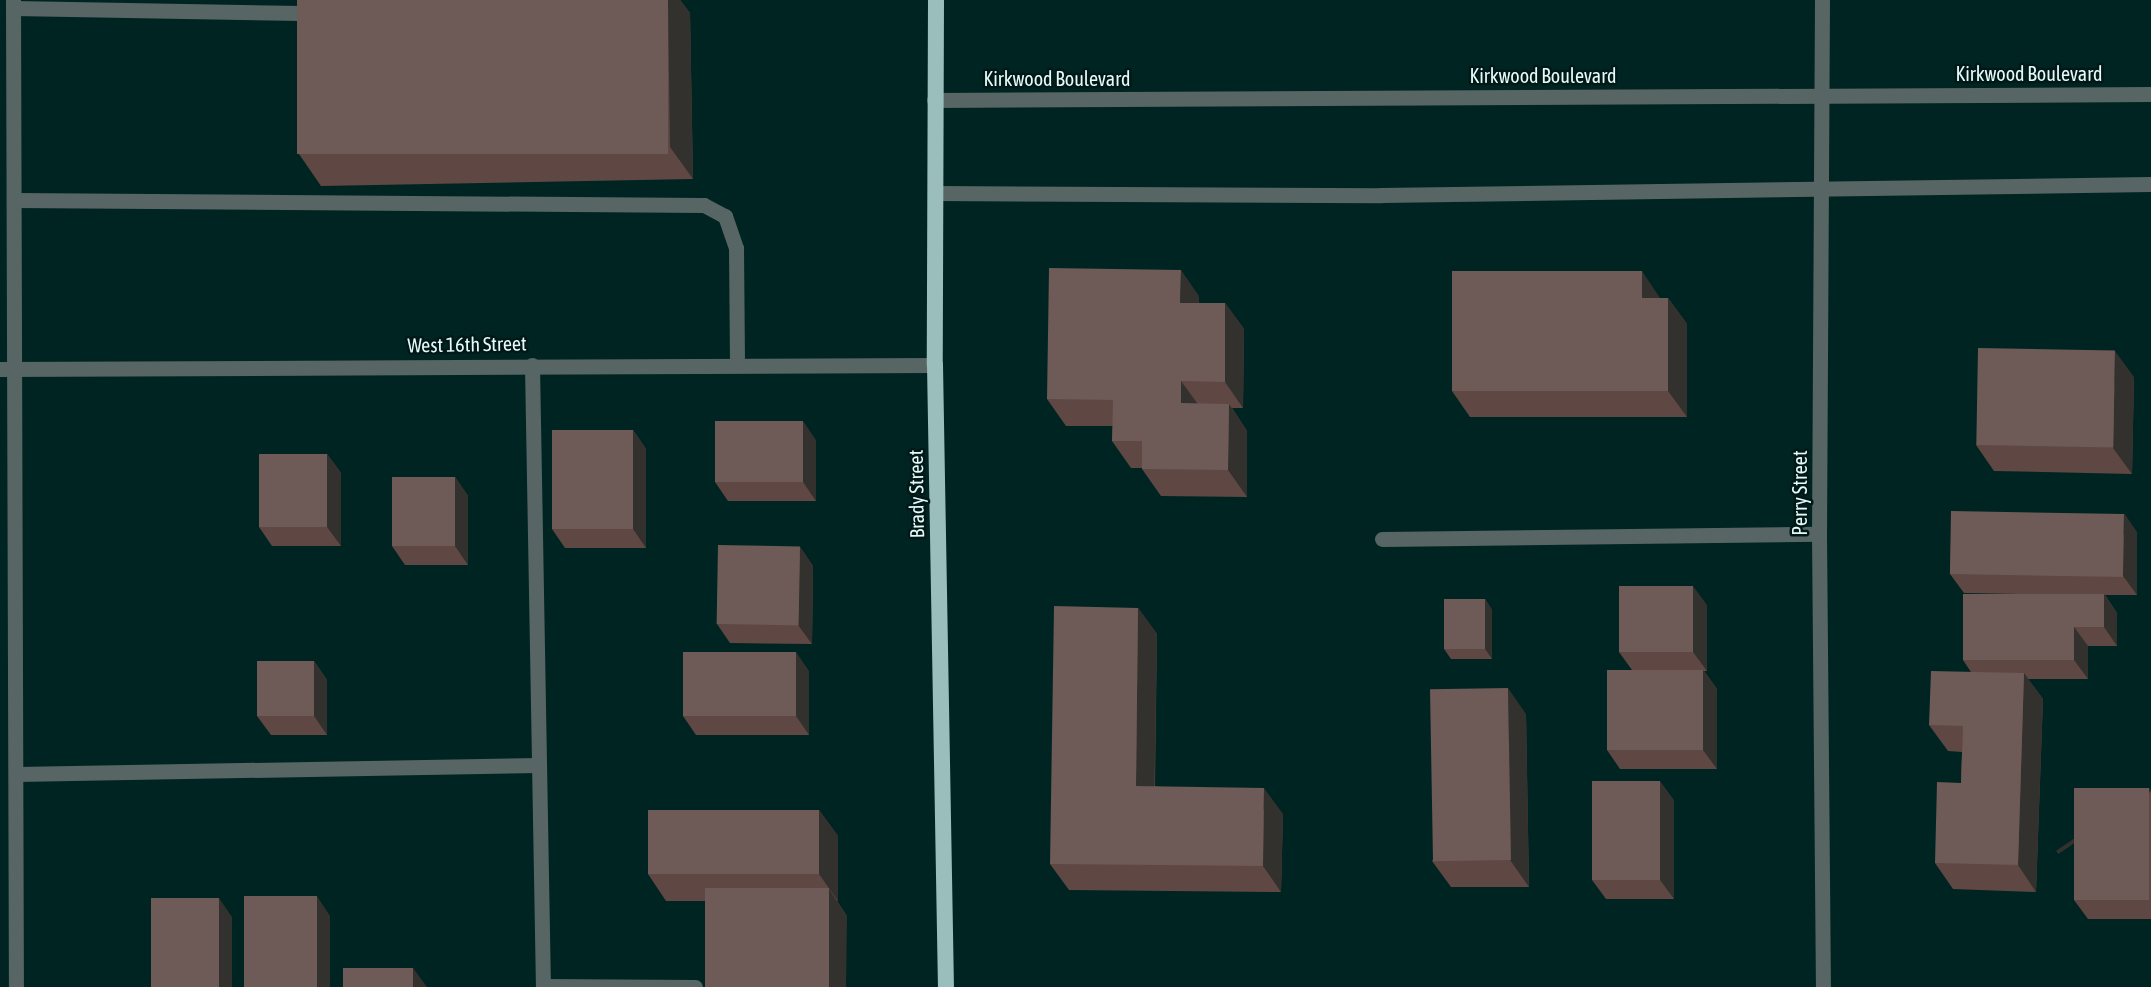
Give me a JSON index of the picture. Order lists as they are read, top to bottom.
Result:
{
  "streets": {
    "highway": ["Brady Street"],
    "street": ["Kirkwood Boulevard", "West 16th Street", "Perry Street"]
  },
  "crossings": [
    ["Kirkwood Boulevard", "Perry Street"],
    ["Kirkwood Boulevard", "Brady Street"],
    ["West 16th Street", "Brady Street"]
  ]
}
